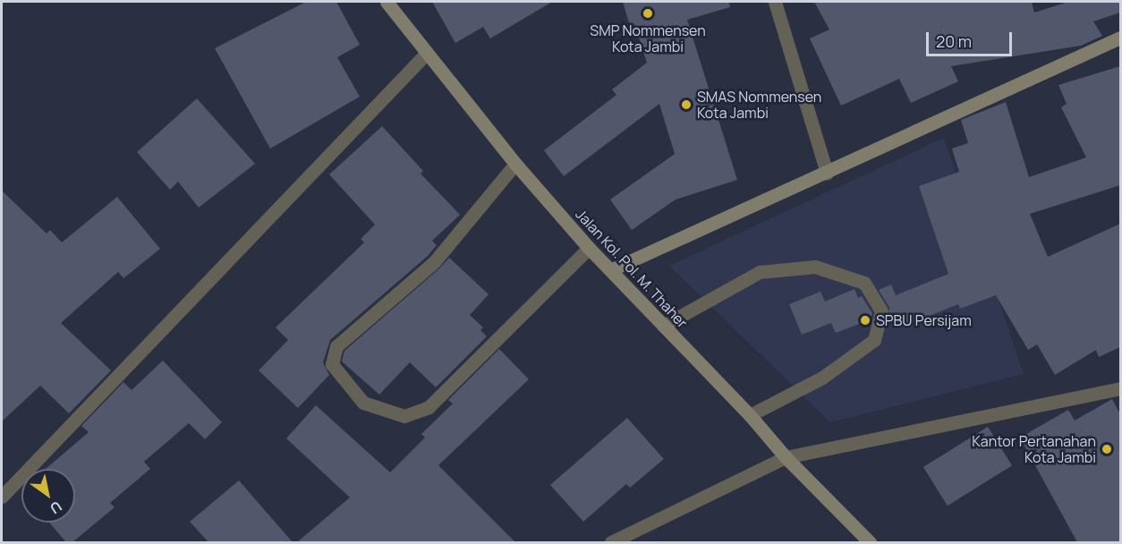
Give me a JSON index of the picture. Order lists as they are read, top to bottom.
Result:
{
  "streets": {
    "street": ["Jalan Kol. Pol. M. Thaher"]
  },
  "places": [
    "SMP Nommensen Kota Jambi",
    "SMAS Nommensen Kota Jambi",
    "SPBU Persijam",
    "Kantor Pertanahan Kota Jambi"
  ],
  "scale_bar": "20 m",
  "north": "bottom right"
}
